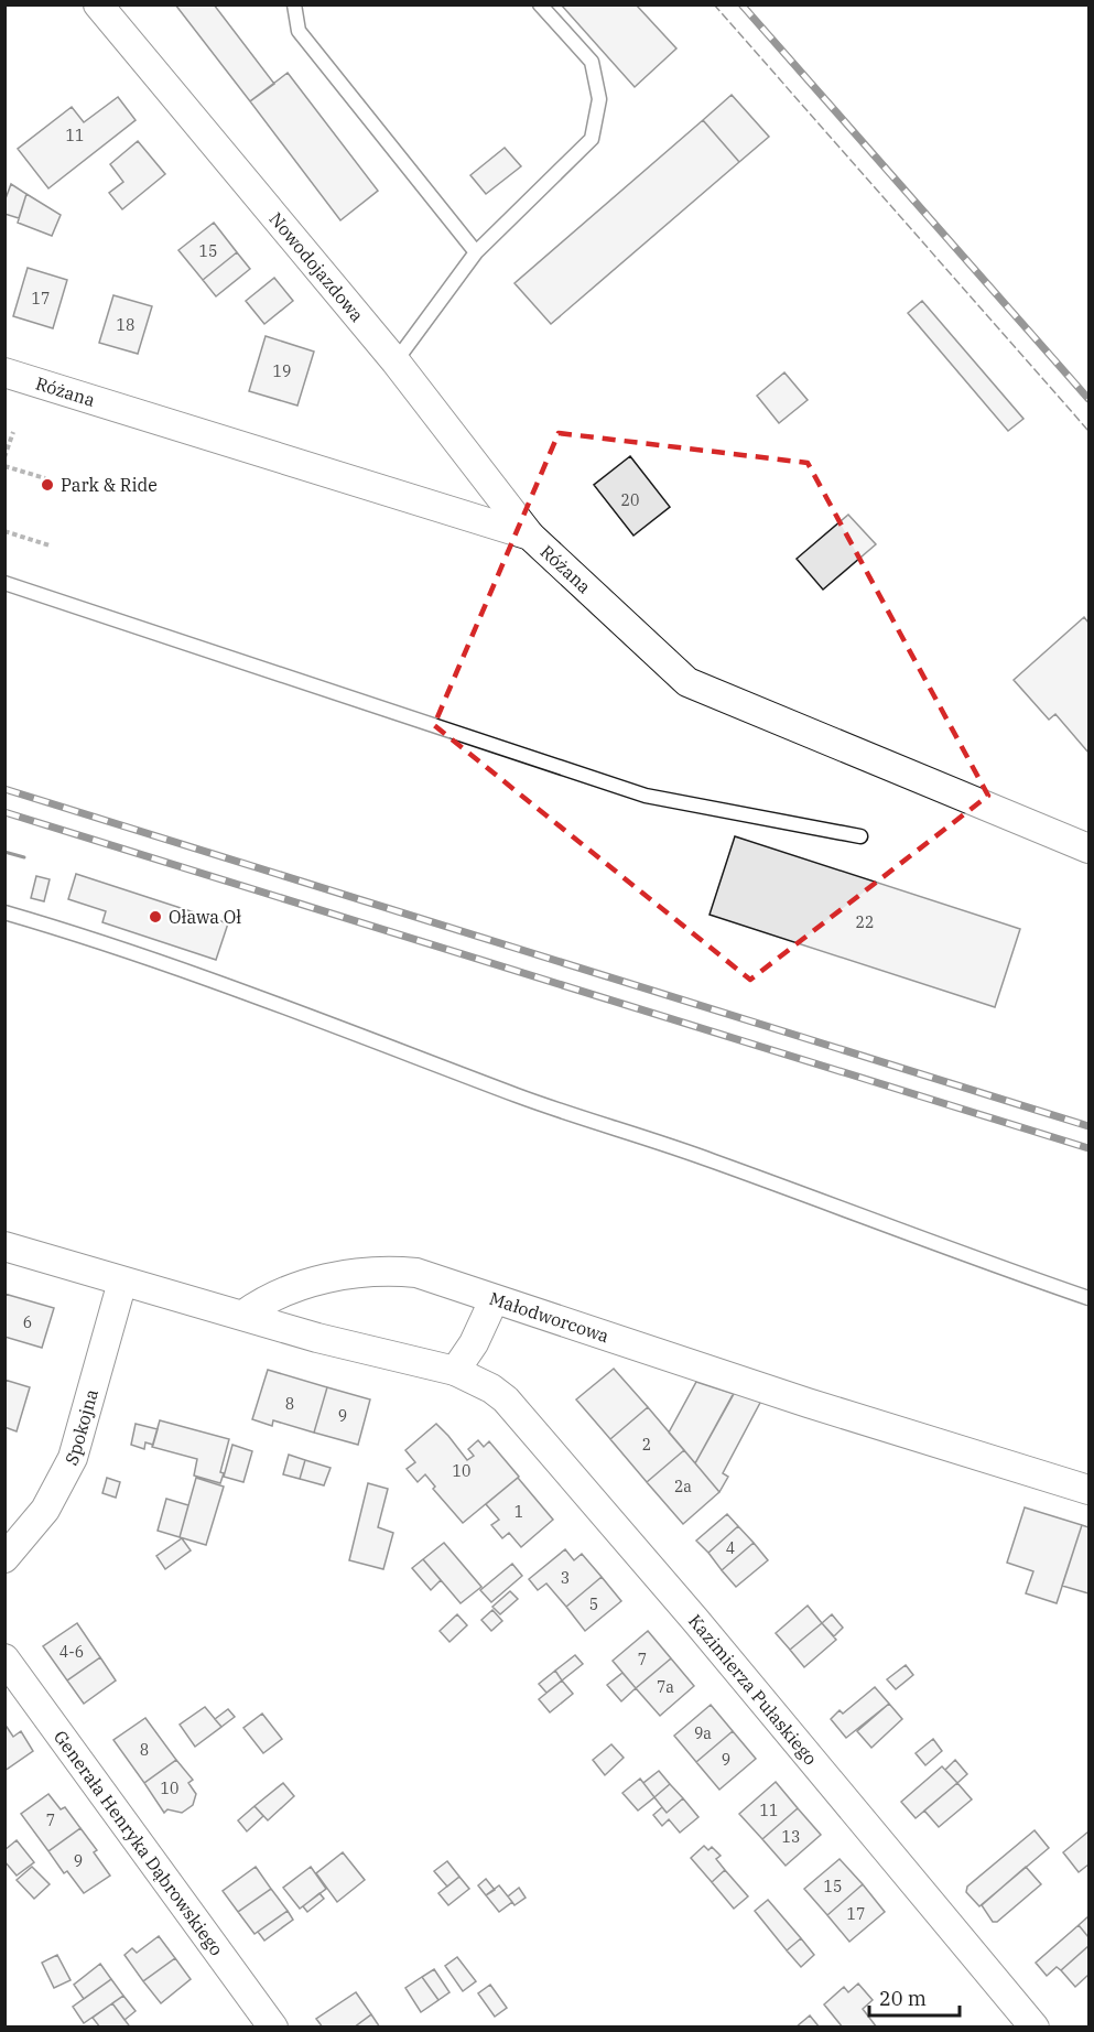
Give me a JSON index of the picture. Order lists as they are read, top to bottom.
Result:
{
  "streets": {
    "street": [
      "Nowodojazdowa",
      "Różana",
      "Małodworcowa",
      "Spokojna",
      "Kazimierza Pułaskiego",
      "Generała Henryka Dąbrowskiego"
    ]
  },
  "crossings": [
    ["Nowodojazdowa", "Różana"],
    ["Małodworcowa", "Kazimierza Pułaskiego"]
  ],
  "places": ["Park & Ride", "Oława Oł"],
  "house_numbers": [
    "11",
    "15",
    "17",
    "18",
    "19",
    "20",
    "22",
    "6",
    "8",
    "9",
    "2",
    "10",
    "2a",
    "1",
    "4",
    "3",
    "5",
    "4-6",
    "7",
    "7a",
    "9a",
    "8",
    "9",
    "10",
    "11",
    "7",
    "13",
    "9",
    "15",
    "17"
  ],
  "scale_bar": "20 m"
}
